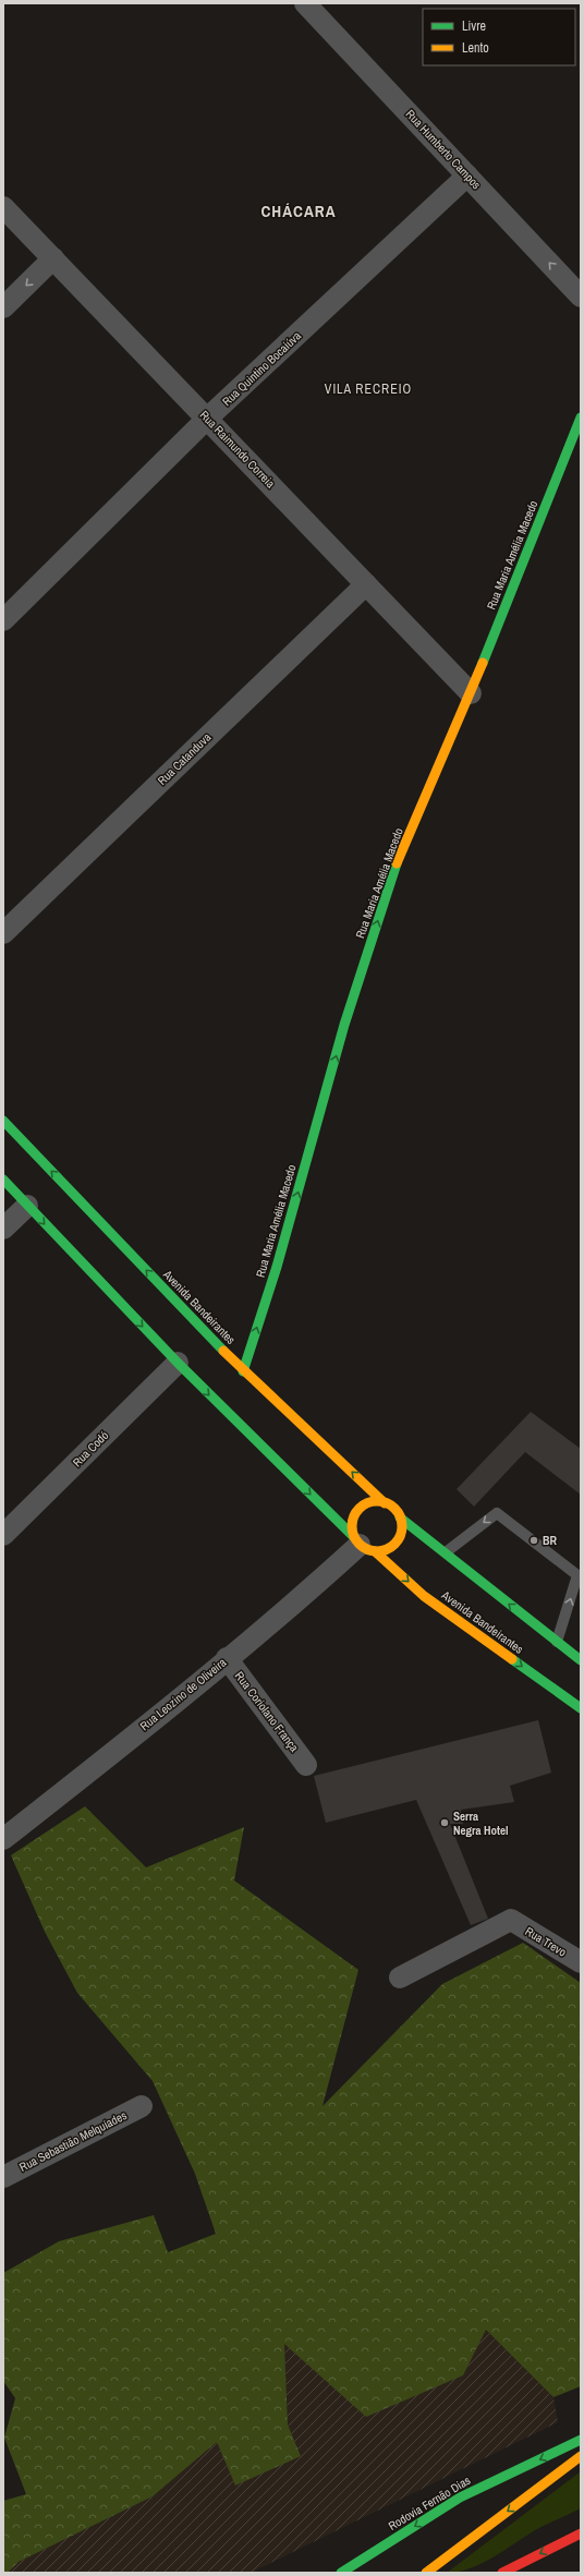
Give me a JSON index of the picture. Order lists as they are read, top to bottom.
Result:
{
  "streets": {
    "main road": ["Rua Maria Amélia Macedo", "Avenida Bandeirantes", "Rodovia Fernão Dias"],
    "street": [
      "Rua Humberto Campos",
      "Rua Quintino Bocaiúva",
      "Rua Raimundo Correia",
      "Rua Catanduva",
      "Rua Codó",
      "Rua Leozino de Oliveira",
      "Rua Coriolano França",
      "Rua Trevo",
      "Rua Sebastião Melquíades"
    ]
  },
  "crossings": [
    ["Rua Humberto Campos", "Rua Quintino Bocaiúva"],
    ["Rua Quintino Bocaiúva", "Rua Raimundo Correia"],
    ["Rua Raimundo Correia", "Rua Maria Amélia Macedo"],
    ["Rua Raimundo Correia", "Rua Catanduva"],
    ["Rua Maria Amélia Macedo", "Avenida Bandeirantes"],
    ["Avenida Bandeirantes", "Rua Codó"],
    ["Avenida Bandeirantes", "Rua Leozino de Oliveira"],
    ["Rua Leozino de Oliveira", "Rua Coriolano França"]
  ],
  "one_way": ["Rua Humberto Campos", "Rua Maria Amélia Macedo"],
  "districts": ["CHÁCARA", "VILA RECREIO"],
  "places": ["BR", "Serra Negra Hotel"],
  "legend": ["Livre", "Lento"]
}
